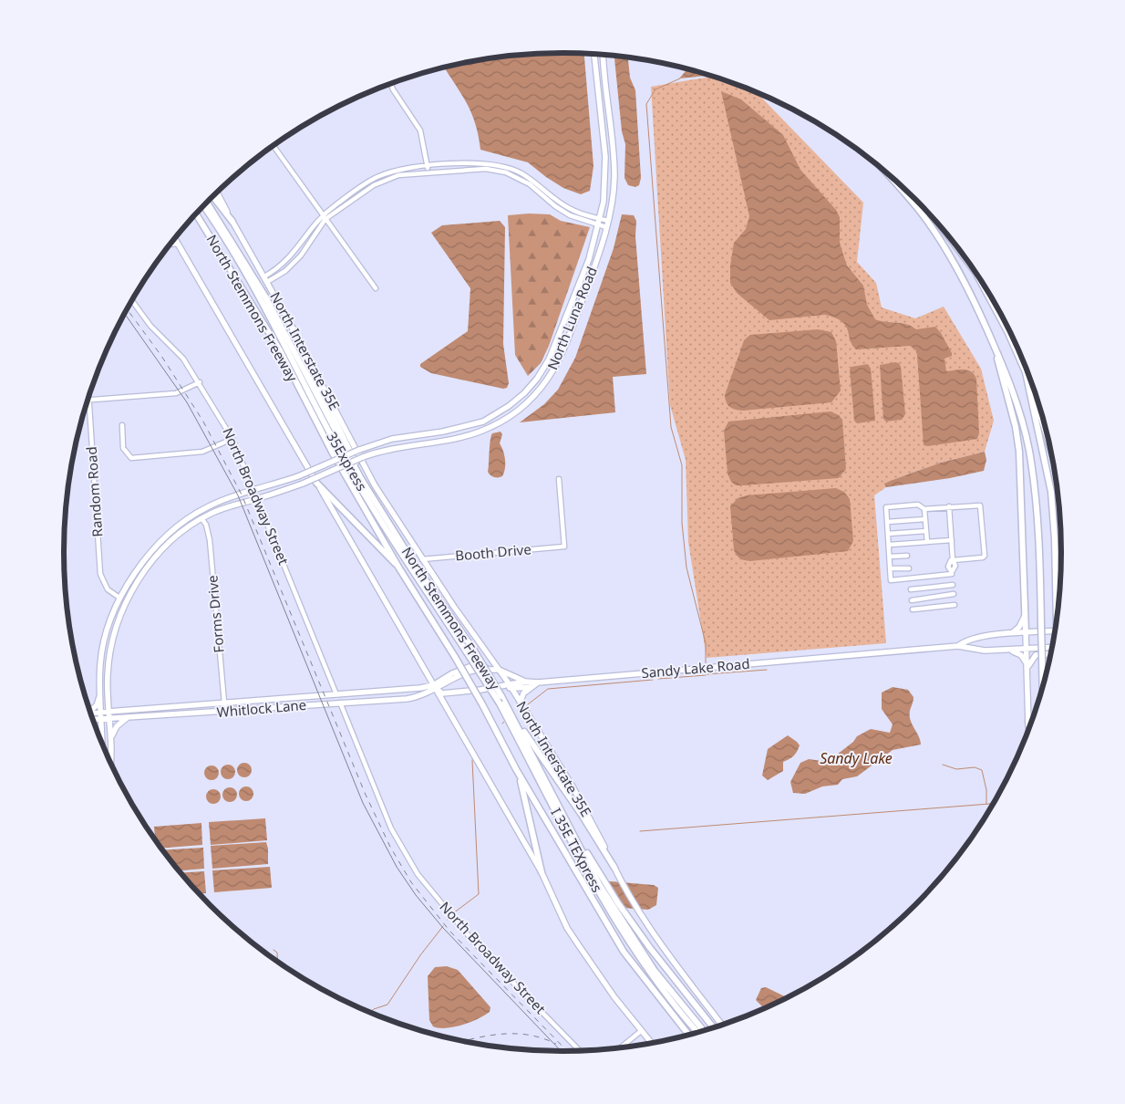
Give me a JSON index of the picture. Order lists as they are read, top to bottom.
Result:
{
  "streets": {
    "highway": ["North Stemmons Freeway", "35Express", "I 35E TEXpress"],
    "main road": [
      "North Luna Road",
      "North Interstate 35E",
      "Sandy Lake Road",
      "Whitlock Lane"
    ],
    "street": [
      "Random Road",
      "North Broadway Street",
      "Booth Drive",
      "Forms Drive"
    ]
  },
  "crossings": [
    ["North Stemmons Freeway", "I 35E TEXpress"],
    ["North Luna Road", "Random Road"],
    ["North Luna Road", "North Broadway Street"],
    ["North Luna Road", "Forms Drive"],
    ["North Luna Road", "Whitlock Lane"],
    ["North Interstate 35E", "Booth Drive"],
    ["North Interstate 35E", "Sandy Lake Road"],
    ["35Express", "I 35E TEXpress"],
    ["North Broadway Street", "Whitlock Lane"],
    ["Forms Drive", "Whitlock Lane"],
    ["Sandy Lake Road", "Whitlock Lane"]
  ],
  "water": ["Sandy Lake"]
}
